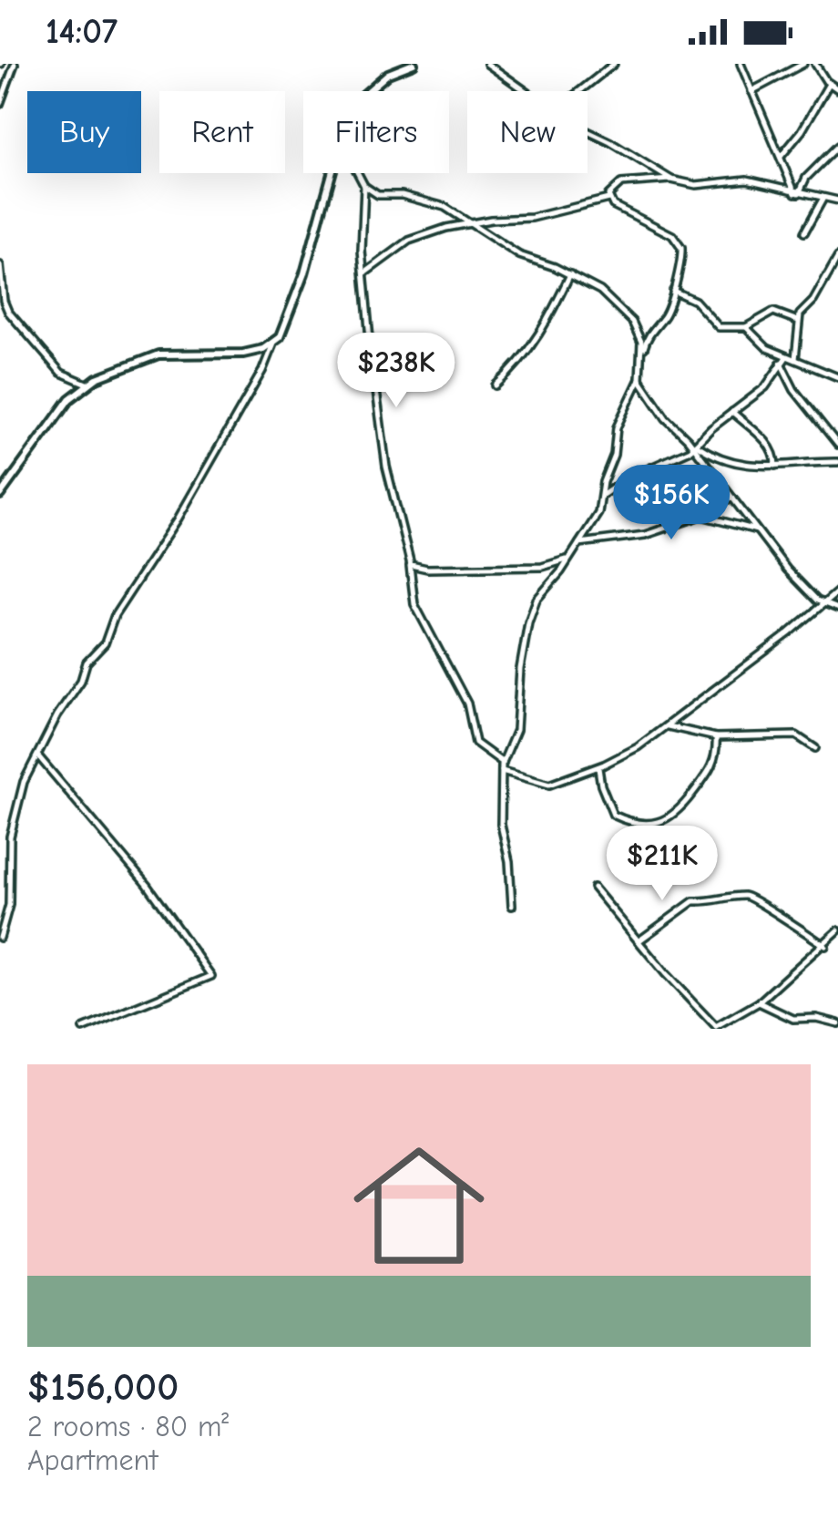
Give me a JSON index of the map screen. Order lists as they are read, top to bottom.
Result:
{
  "page": {
    "status": "14:07",
    "chip": [
      "Buy",
      "Rent",
      "Filters",
      "New"
    ],
    "price": ["$238K", "$156K", "$211K"],
    "list": [
      {
        "name": "$156,000",
        "note": "2 rooms · 80 m² · Apartment"
      }
    ]
  }
}
